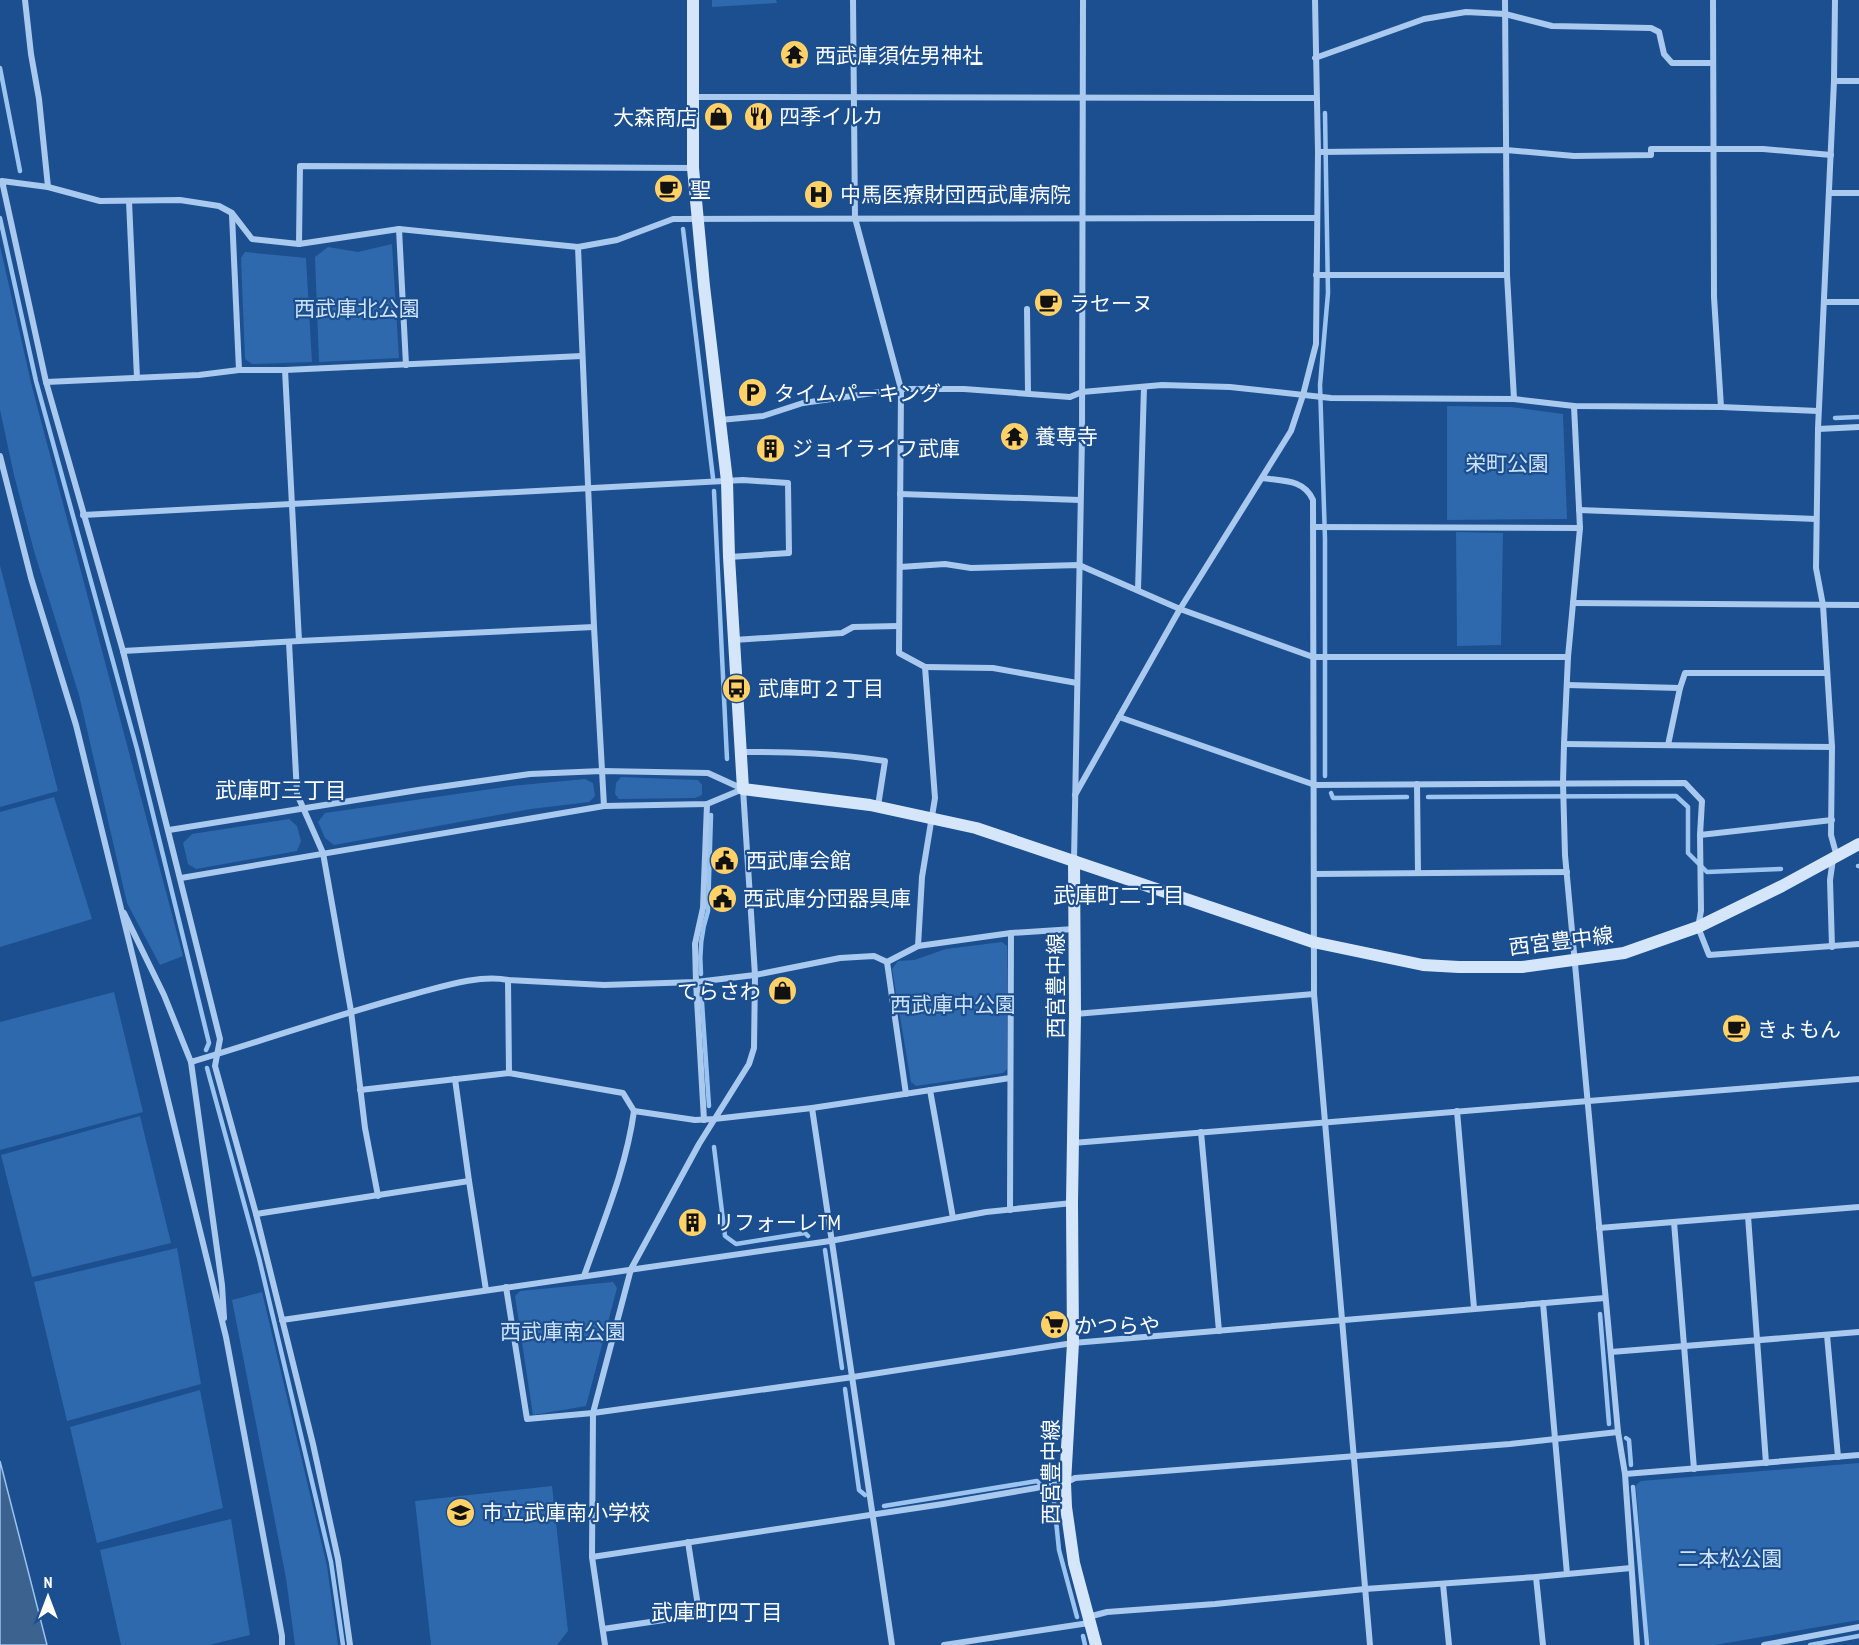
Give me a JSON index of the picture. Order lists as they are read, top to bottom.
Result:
{
  "streets": {
    "main road": ["西宮豊中線"]
  },
  "districts": ["武庫町三丁目", "武庫町二丁目", "武庫町四丁目"],
  "parks": [
    "西武庫北公園",
    "栄町公園",
    "西武庫中公園",
    "西武庫南公園",
    "二本松公園"
  ],
  "places": {
    "temple": ["西武庫須佐男神社", "養専寺"],
    "restaurant": ["四季イルカ"],
    "shop": ["大森商店", "てらさわ"],
    "cafe": ["聖", "ラセーヌ", "きょもん"],
    "hospital": ["中馬医療財団西武庫病院"],
    "parking": ["タイムパーキング"],
    "building": ["ジョイライフ武庫", "リフォーレTM"],
    "bus stop": ["武庫町２丁目"],
    "public building": ["西武庫会館", "西武庫分団器具庫"],
    "supermarket": ["かつらや"],
    "school or university": ["市立武庫南小学校"]
  },
  "north": "top"
}
